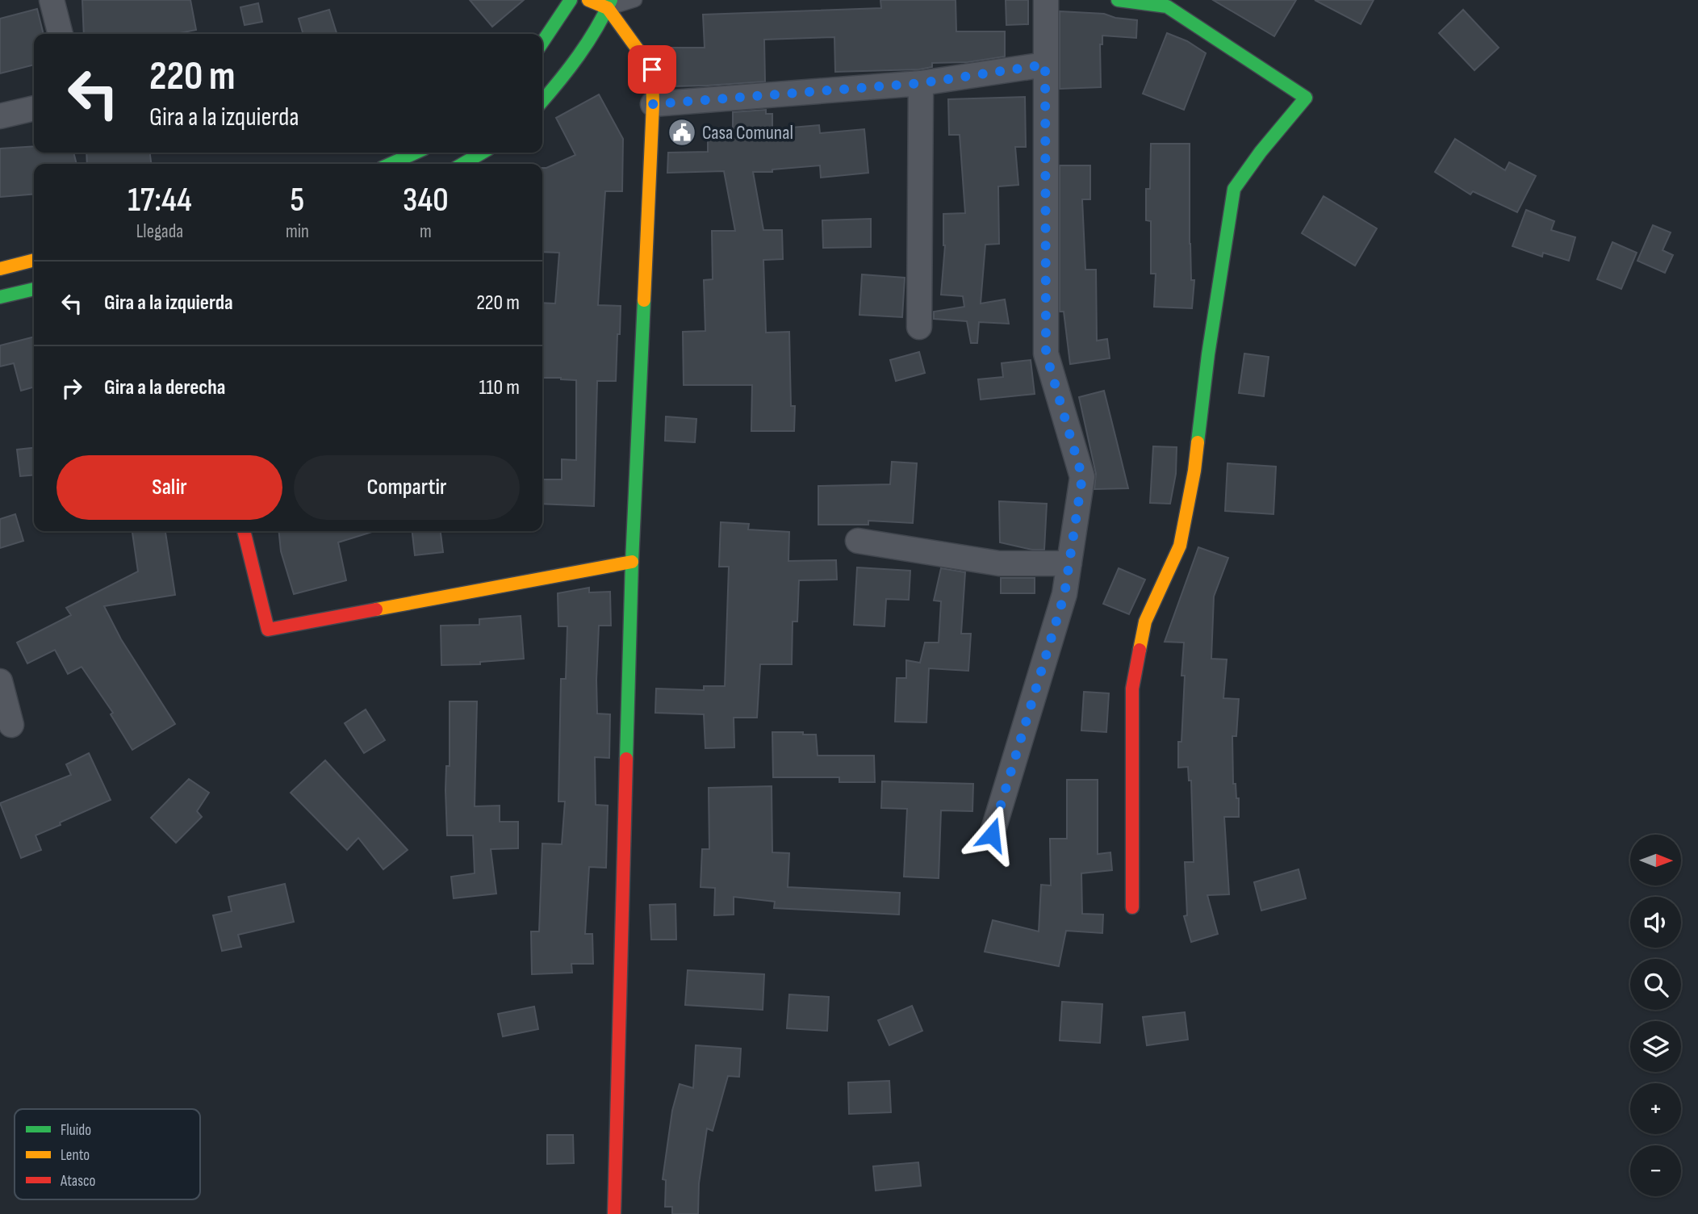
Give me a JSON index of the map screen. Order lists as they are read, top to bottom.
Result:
{
  "places": {
    "public building": ["Casa Comunal"]
  },
  "legend": ["Fluido", "Lento", "Atasco"],
  "north": "right",
  "page": {
    "turn": ["220 m", "Gira a la izquierda"],
    "eta": [
      "17:44",
      "Llegada",
      "5",
      "min",
      "340",
      "m"
    ],
    "list": [
      {
        "name": "Gira a la izquierda",
        "value": "220 m"
      },
      {
        "name": "Gira a la derecha",
        "value": "110 m"
      }
    ],
    "buttons": ["Salir", "Compartir"],
    "map_buttons": ["+", "−"]
  }
}
